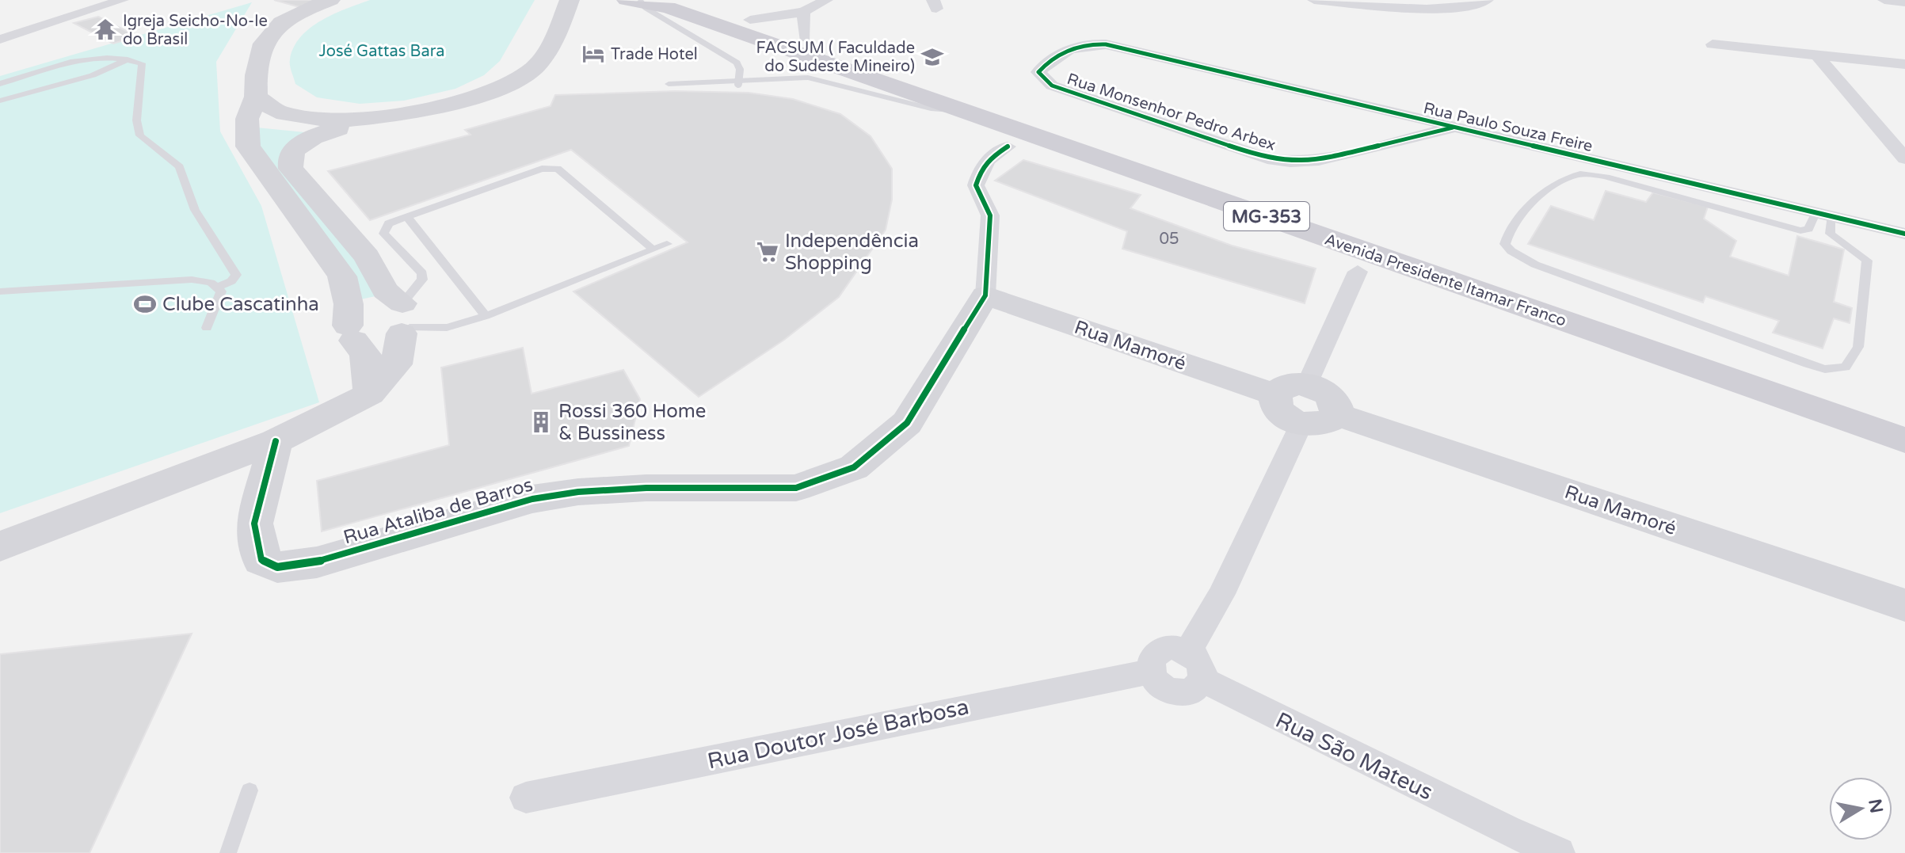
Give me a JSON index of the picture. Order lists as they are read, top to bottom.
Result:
{
  "streets": {
    "main road": [
      "MG-353",
      "Avenida Presidente Itamar Franco",
      "Rua Mamoré",
      "Rua Ataliba de Barros"
    ],
    "street": [
      "Rua Monsenhor Pedro Arbex",
      "Rua Paulo Souza Freire",
      "Rua Doutor José Barbosa",
      "Rua São Mateus"
    ]
  },
  "crossings": [
    ["Rua Monsenhor Pedro Arbex", "Rua Paulo Souza Freire"],
    ["Rua Mamoré", "Rua Ataliba de Barros"],
    ["Rua Doutor José Barbosa", "Rua São Mateus"]
  ],
  "parks": ["José Gattas Bara"],
  "places": {
    "temple": ["Igreja Seicho-No-Ie do Brasil"],
    "hotel": ["Trade Hotel"],
    "school or university": ["FACSUM ( Faculdade do Sudeste Mineiro)"],
    "supermarket": ["Independência Shopping"],
    "sports": ["Clube Cascatinha"],
    "building": ["Rossi 360 Home & Bussiness"]
  },
  "house_numbers": ["05"],
  "north": "right"
}
